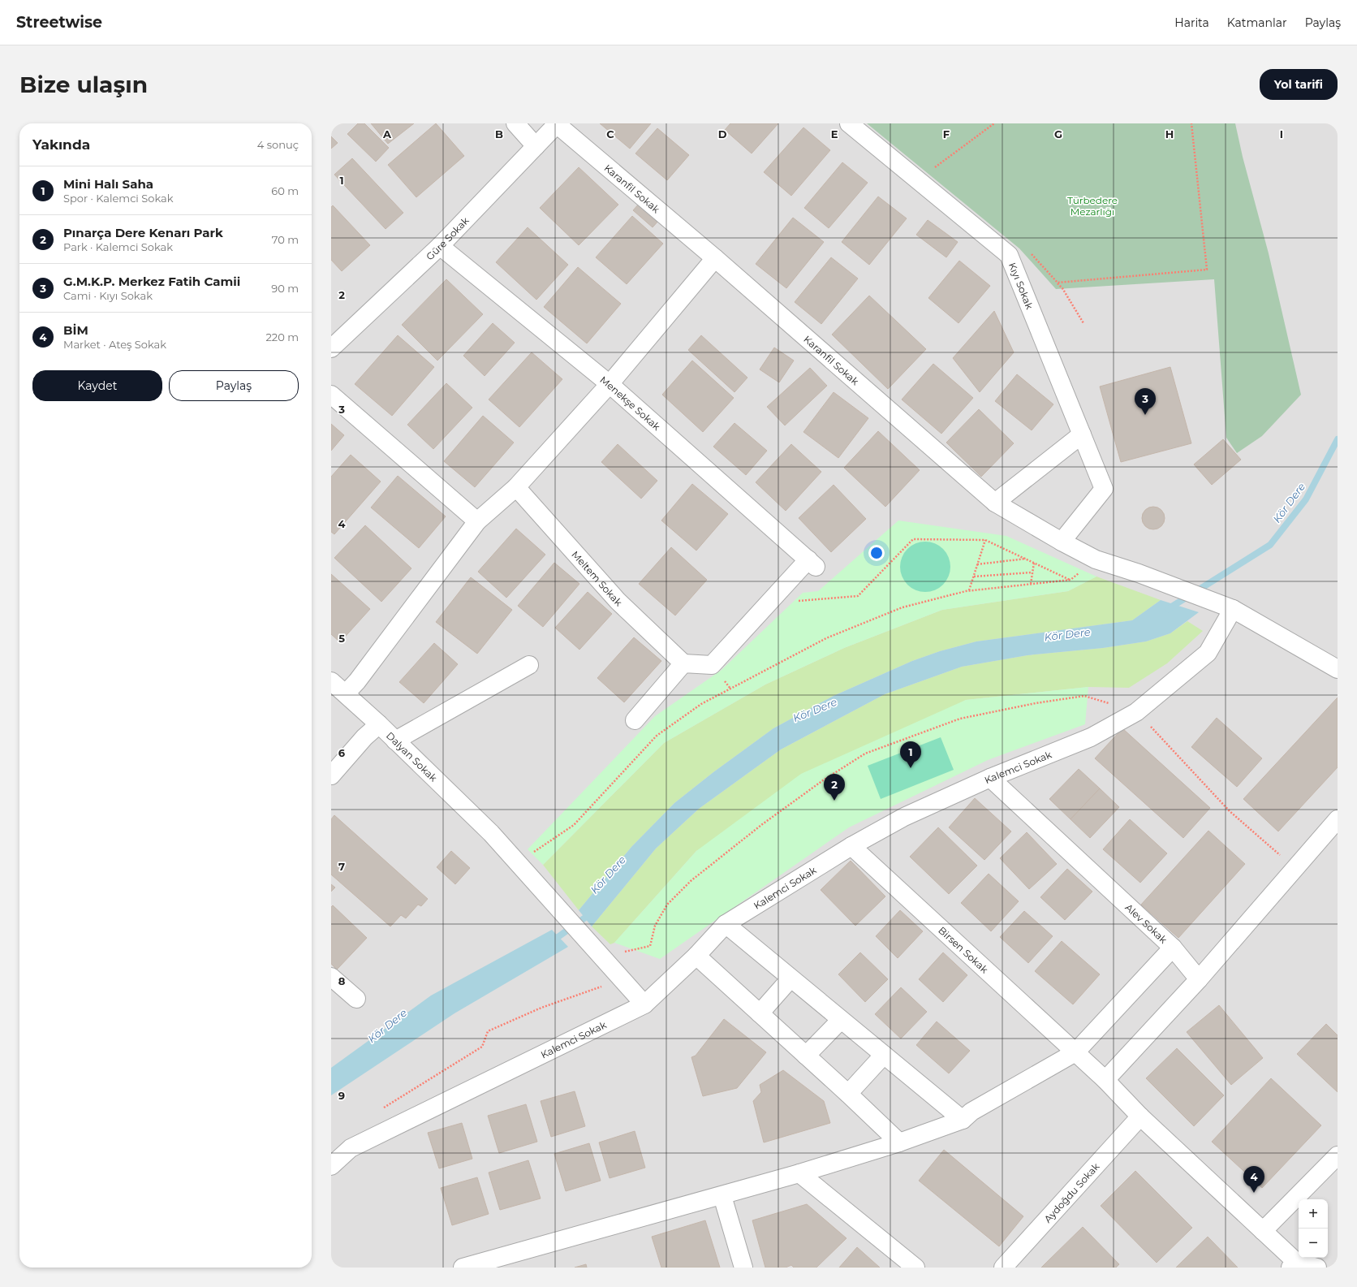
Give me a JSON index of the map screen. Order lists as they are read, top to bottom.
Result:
{
  "streets": {
    "street": [
      "Karanfil Sokak",
      "Güre Sokak",
      "Kıyı Sokak",
      "Menekşe Sokak",
      "Meltem Sokak",
      "Dalyan Sokak",
      "Kalemci Sokak",
      "Alev Sokak",
      "Birsen Sokak",
      "Aydoğdu Sokak"
    ]
  },
  "crossings": [
    ["Karanfil Sokak", "Güre Sokak"],
    ["Karanfil Sokak", "Kıyı Sokak"],
    ["Karanfil Sokak", "Kalemci Sokak"],
    ["Güre Sokak", "Menekşe Sokak"],
    ["Menekşe Sokak", "Meltem Sokak"],
    ["Dalyan Sokak", "Kalemci Sokak"],
    ["Kalemci Sokak", "Alev Sokak"],
    ["Kalemci Sokak", "Birsen Sokak"],
    ["Birsen Sokak", "Aydoğdu Sokak"]
  ],
  "water": ["Kör Dere"],
  "parks": ["Türbedere Mezarlığı"],
  "page": {
    "header": "Streetwise",
    "nav": ["Harita", "Katmanlar", "Paylaş"],
    "buttons": [
      "Yol tarifi",
      ["Kaydet", "Paylaş"]
    ],
    "title": "Bize ulaşın",
    "heading": ["Yakında", "4 sonuç"],
    "list": [
      {
        "mark": "1",
        "name": "Mini Halı Saha",
        "note": "Spor · Kalemci Sokak",
        "value": "60 m"
      },
      {
        "mark": "2",
        "name": "Pınarça Dere Kenarı Park",
        "note": "Park · Kalemci Sokak",
        "value": "70 m"
      },
      {
        "mark": "3",
        "name": "G.M.K.P. Merkez Fatih Camii",
        "note": "Cami · Kıyı Sokak",
        "value": "90 m"
      },
      {
        "mark": "4",
        "name": "BİM",
        "note": "Market · Ateş Sokak",
        "value": "220 m"
      }
    ],
    "pins": [
      "3",
      "1",
      "2",
      "4"
    ],
    "map_buttons": ["+", "−"]
  },
  "grid": {
    "columns": [
      "A",
      "B",
      "C",
      "D",
      "E",
      "F",
      "G",
      "H",
      "I"
    ],
    "rows": [
      "1",
      "2",
      "3",
      "4",
      "5",
      "6",
      "7",
      "8",
      "9"
    ]
  }
}
